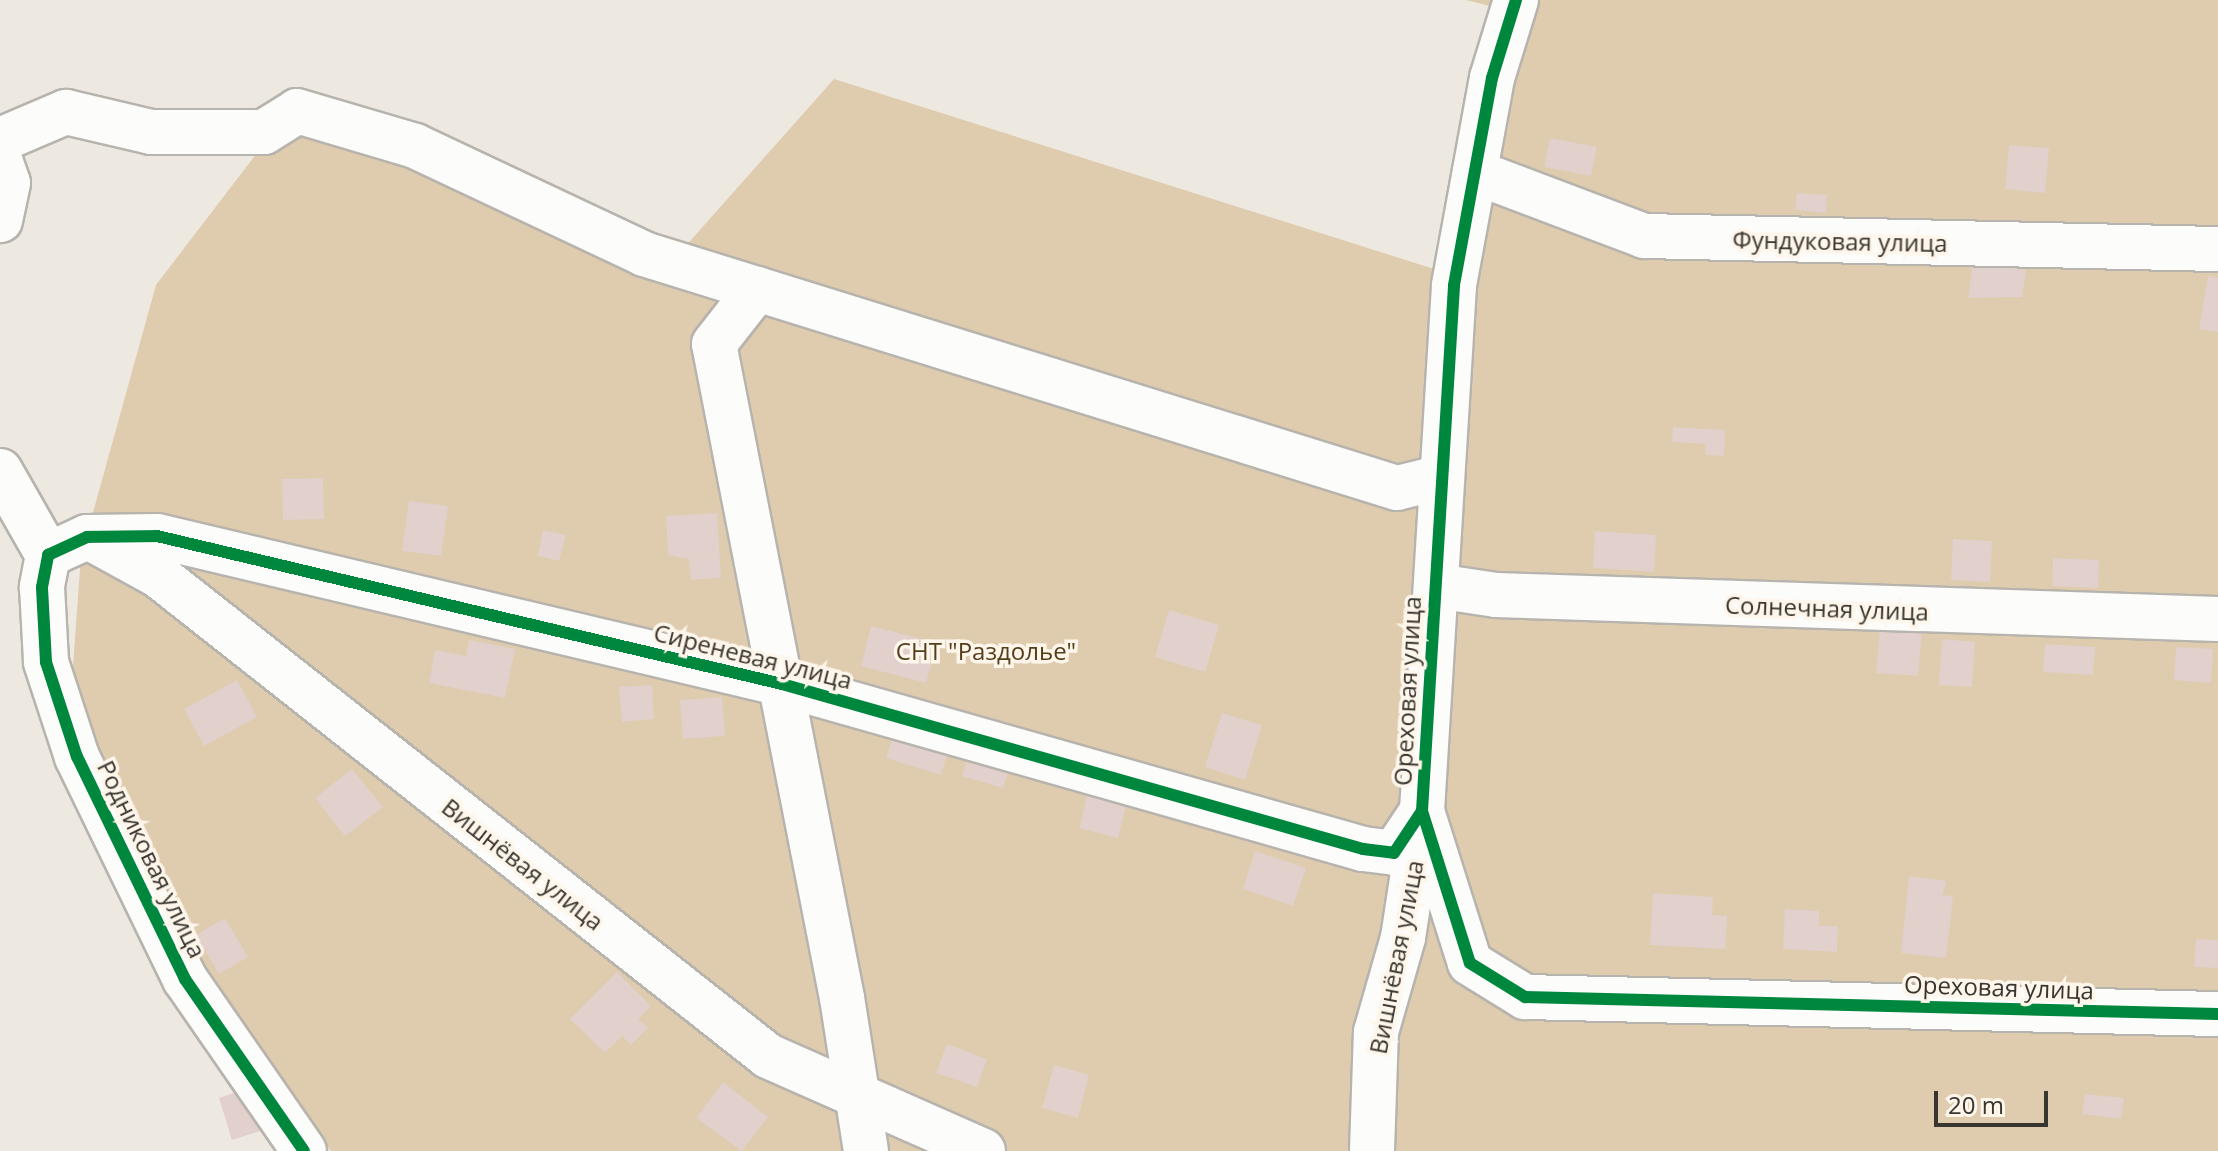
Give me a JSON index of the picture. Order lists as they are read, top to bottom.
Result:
{
  "streets": {
    "street": [
      "Фундуковая улица",
      "Солнечная улица",
      "Сиреневая улица",
      "Ореховая улица",
      "Родниковая улица",
      "Вишнёвая улица"
    ]
  },
  "crossings": [
    ["Фундуковая улица", "Ореховая улица"],
    ["Солнечная улица", "Ореховая улица"],
    ["Сиреневая улица", "Ореховая улица"],
    ["Сиреневая улица", "Родниковая улица"],
    ["Сиреневая улица", "Вишнёвая улица"],
    ["Ореховая улица", "Вишнёвая улица"]
  ],
  "parks": ["СНТ \"Раздолье\""],
  "scale_bar": "20 m"
}
